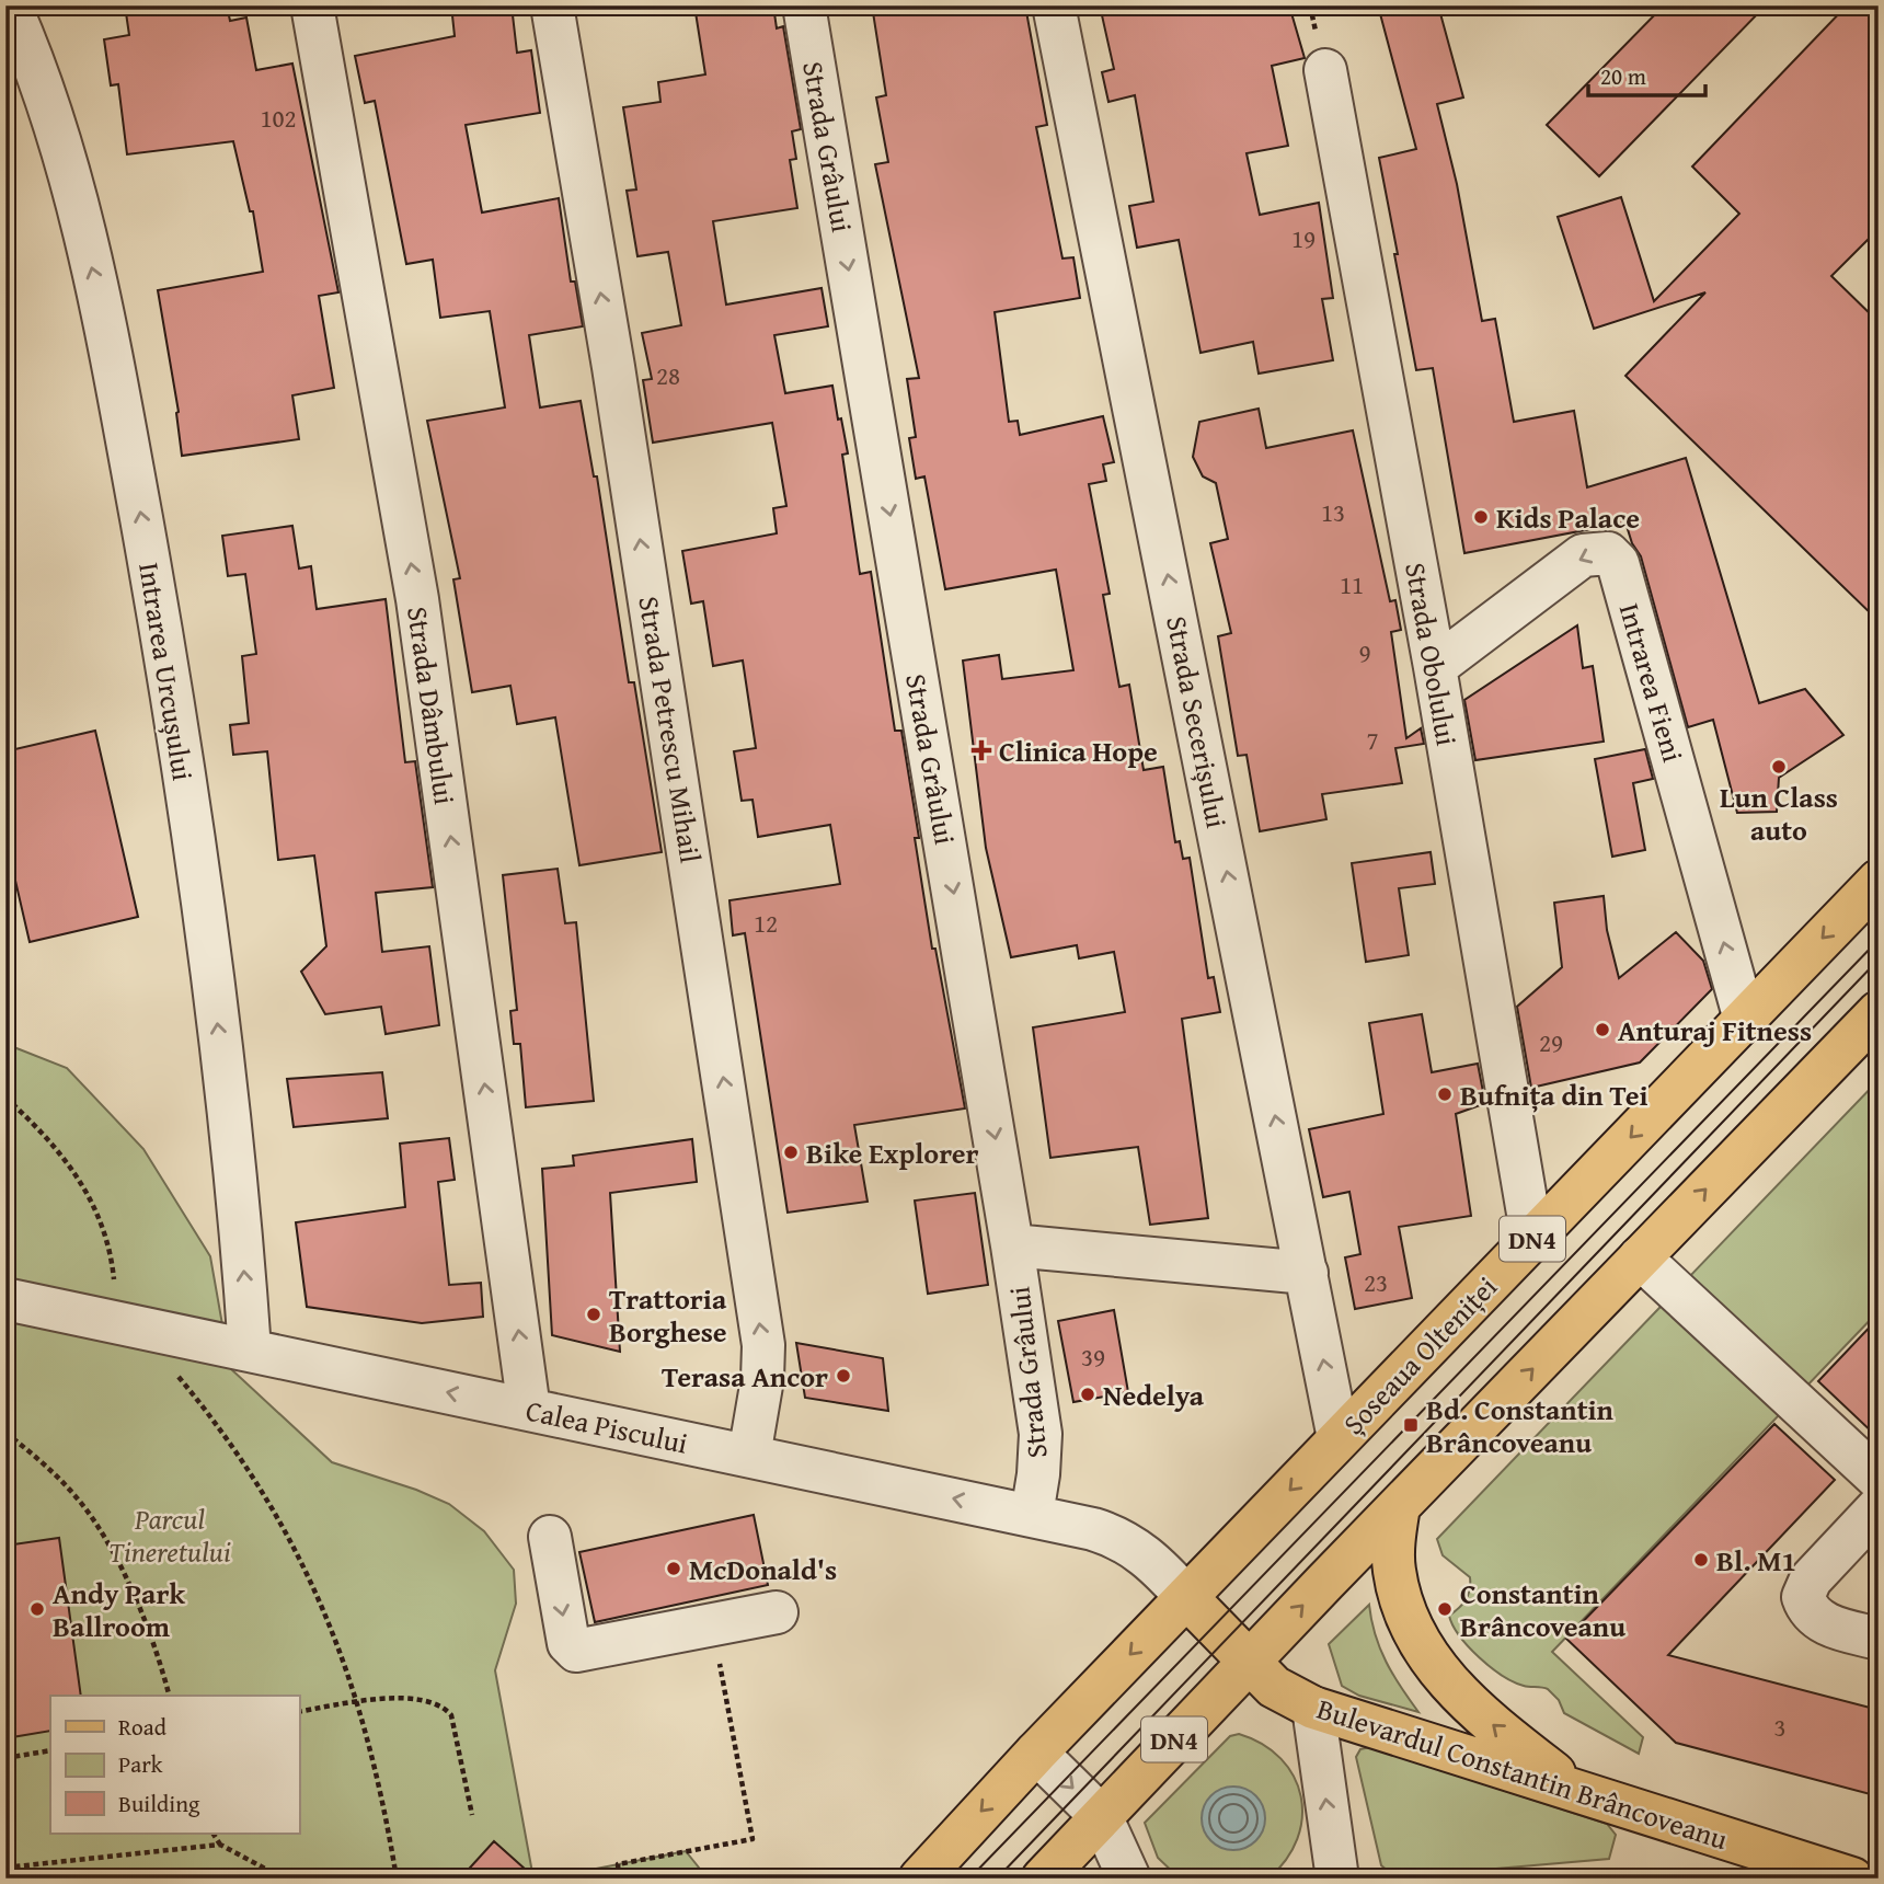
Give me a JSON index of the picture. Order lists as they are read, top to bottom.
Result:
{
  "streets": {
    "main road": ["DN4", "Șoseaua Olteniței", "Bulevardul Constantin Brâncoveanu"],
    "street": [
      "Strada Grâului",
      "Strada Obolului",
      "Intrarea Urcușului",
      "Intrarea Fieni",
      "Strada Dâmbului",
      "Strada Secerișului",
      "Strada Petrescu Mihail",
      "Calea Piscului"
    ]
  },
  "crossings": [
    ["Strada Grâului", "Calea Piscului"],
    ["Strada Obolului", "Intrarea Fieni"],
    ["Strada Obolului", "Șoseaua Olteniței"],
    ["Intrarea Urcușului", "Calea Piscului"],
    ["Intrarea Fieni", "Șoseaua Olteniței"],
    ["Strada Dâmbului", "Calea Piscului"],
    ["Strada Secerișului", "Șoseaua Olteniței"],
    ["Strada Petrescu Mihail", "Calea Piscului"],
    ["DN4", "Bulevardul Constantin Brâncoveanu"],
    ["Șoseaua Olteniței", "Calea Piscului"]
  ],
  "one_way": [
    "Strada Grâului",
    "Intrarea Urcușului",
    "Strada Dâmbului",
    "Strada Secerișului",
    "Strada Petrescu Mihail",
    "Calea Piscului"
  ],
  "parks": ["Parcul Tineretului"],
  "places": {
    "other": [
      "Kids Palace",
      "Lun Class auto",
      "Anturaj Fitness",
      "Bufnița din Tei",
      "Bike Explorer",
      "Trattoria Borghese",
      "Terasa Ancor",
      "Nedelya",
      "Bl. M1",
      "McDonald's",
      "Andy Park Ballroom",
      "Constantin Brâncoveanu"
    ],
    "health": ["Clinica Hope"],
    "transit": ["Bd. Constantin Brâncoveanu"]
  },
  "house_numbers": [
    "102",
    "19",
    "28",
    "13",
    "11",
    "9",
    "7",
    "12",
    "29",
    "23",
    "39",
    "3"
  ],
  "legend": ["Road", "Park", "Building"],
  "scale_bar": "20 m"
}
